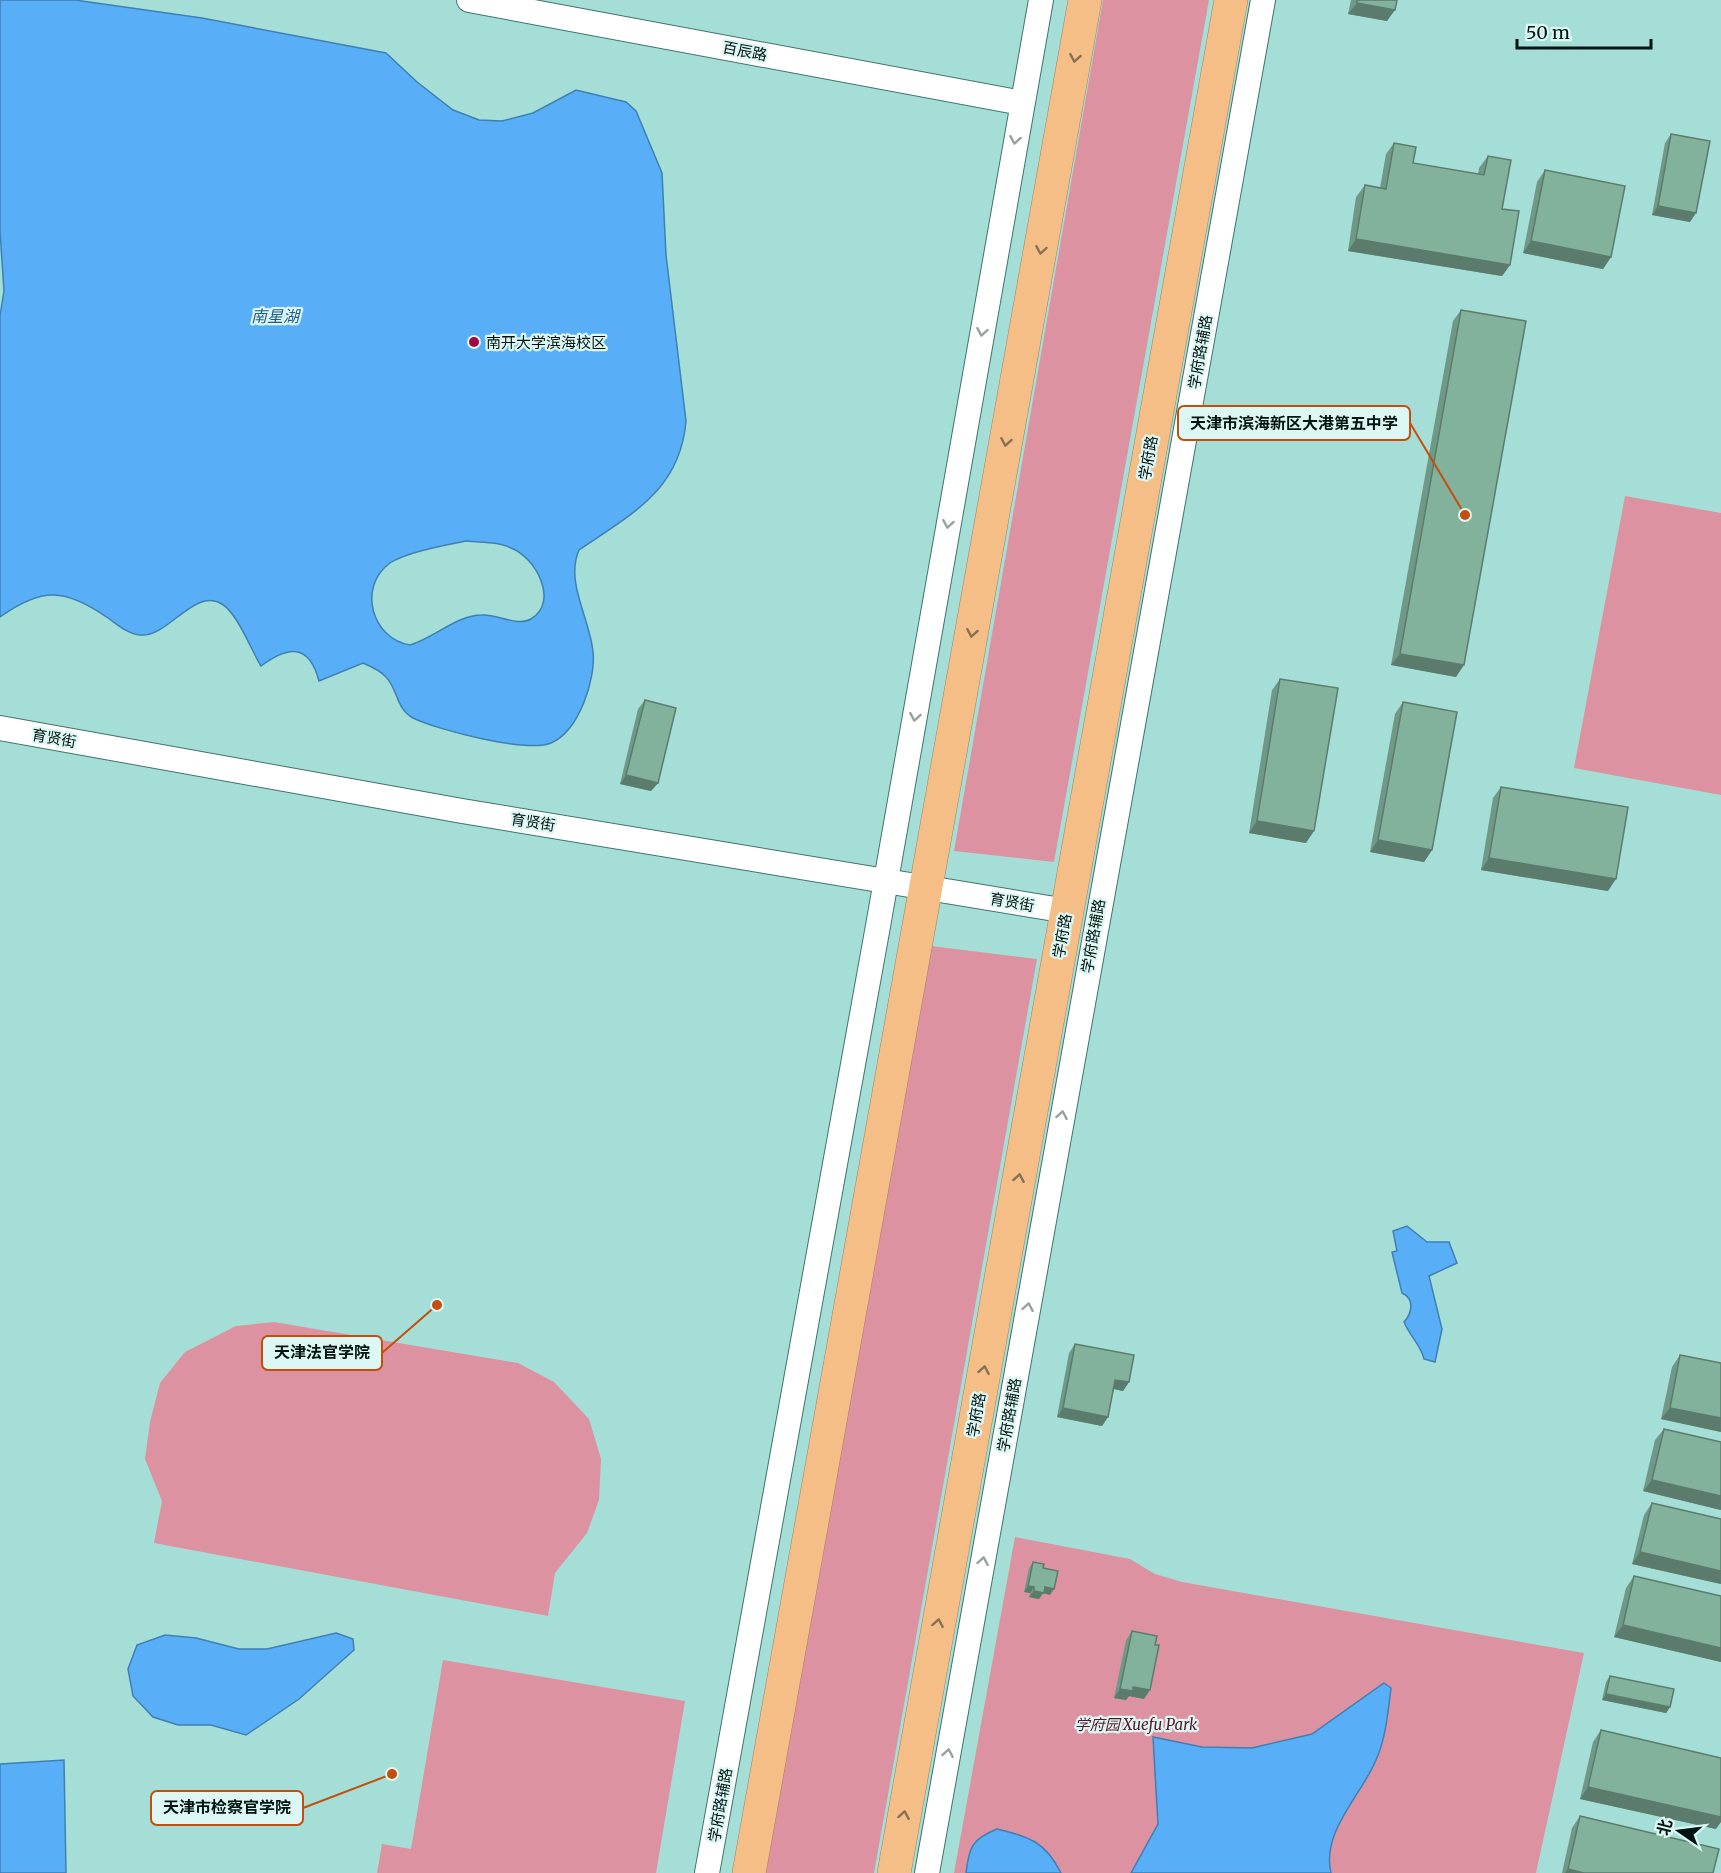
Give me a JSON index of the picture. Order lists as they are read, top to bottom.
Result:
{
  "streets": {
    "highway": ["学府路"],
    "street": ["百辰路", "学府路辅路", "育贤街"]
  },
  "crossings": [
    ["百辰路", "学府路辅路"],
    ["学府路辅路", "育贤街"],
    ["学府路", "育贤街"]
  ],
  "water": ["南星湖"],
  "parks": ["学府园 Xuefu Park"],
  "places": [
    "南开大学滨海校区",
    "天津市滨海新区大港第五中学",
    "天津法官学院",
    "天津市检察官学院"
  ],
  "scale_bar": "50 m",
  "north": "left"
}
